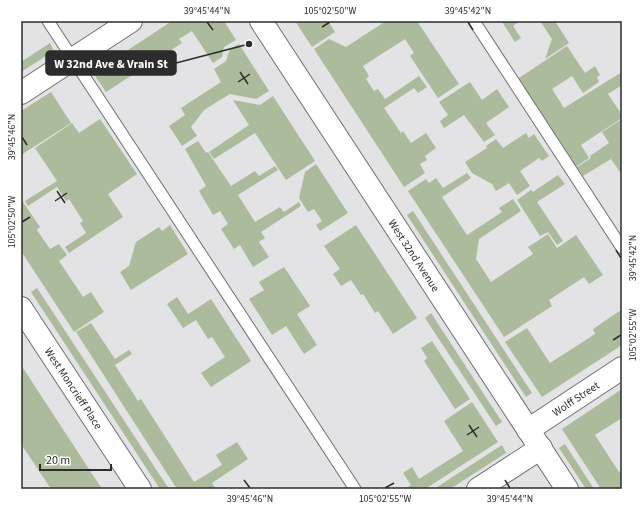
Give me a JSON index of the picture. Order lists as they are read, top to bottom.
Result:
{
  "streets": {
    "street": ["West 32nd Avenue", "West Moncrieff Place", "Wolff Street"]
  },
  "crossings": [
    ["West 32nd Avenue", "Wolff Street"]
  ],
  "places": ["W 32nd Ave & Vrain St"],
  "scale_bar": "20 m",
  "coordinates": [
    "39°45'44\"N",
    "105°02'50\"W",
    "39°45'42\"N",
    "39°45'46\"N",
    "105°02'55\"W"
  ]
}
